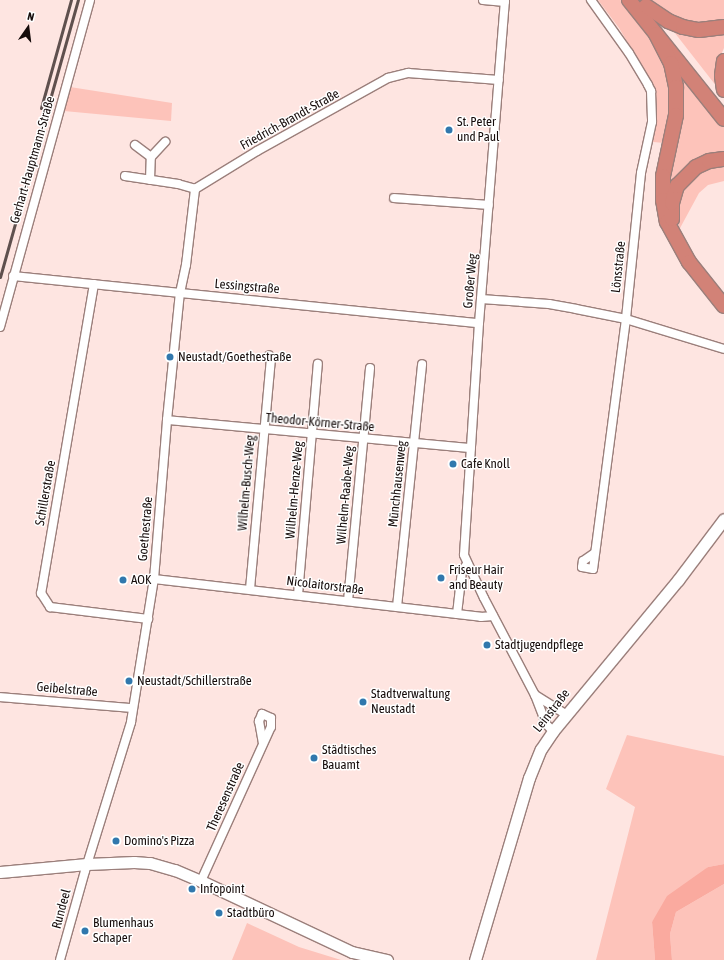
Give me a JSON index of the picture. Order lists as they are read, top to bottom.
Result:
{
  "streets": {
    "street": [
      "Friedrich-Brandt-Straße",
      "Gerhart-Hauptmann-Straße",
      "Lönsstraße",
      "Großer Weg",
      "Lessingstraße",
      "Theodor-Körner-Straße",
      "Wilhelm-Busch-Weg",
      "Münchhausenweg",
      "Wilhelm-Henze-Weg",
      "Schillerstraße",
      "Wilhelm-Raabe-Weg",
      "Goethestraße",
      "Nicolaitorstraße",
      "Geibelstraße",
      "Leinstraße",
      "Theresenstraße",
      "Rundeel"
    ]
  },
  "crossings": [
    ["Friedrich-Brandt-Straße", "Großer Weg"],
    ["Friedrich-Brandt-Straße", "Goethestraße"],
    ["Gerhart-Hauptmann-Straße", "Lessingstraße"],
    ["Großer Weg", "Lessingstraße"],
    ["Großer Weg", "Theodor-Körner-Straße"],
    ["Großer Weg", "Nicolaitorstraße"],
    ["Großer Weg", "Leinstraße"],
    ["Lessingstraße", "Schillerstraße"],
    ["Lessingstraße", "Goethestraße"],
    ["Theodor-Körner-Straße", "Wilhelm-Busch-Weg"],
    ["Theodor-Körner-Straße", "Münchhausenweg"],
    ["Theodor-Körner-Straße", "Wilhelm-Henze-Weg"],
    ["Theodor-Körner-Straße", "Wilhelm-Raabe-Weg"],
    ["Theodor-Körner-Straße", "Goethestraße"],
    ["Wilhelm-Busch-Weg", "Nicolaitorstraße"],
    ["Münchhausenweg", "Nicolaitorstraße"],
    ["Wilhelm-Henze-Weg", "Nicolaitorstraße"],
    ["Schillerstraße", "Goethestraße"],
    ["Wilhelm-Raabe-Weg", "Nicolaitorstraße"],
    ["Goethestraße", "Nicolaitorstraße"],
    ["Goethestraße", "Geibelstraße"],
    ["Goethestraße", "Rundeel"]
  ],
  "places": [
    "St. Peter und Paul",
    "Neustadt/Goethestraße",
    "Cafe Knoll",
    "Friseur Hair and Beauty",
    "AOK",
    "Stadtjugendpflege",
    "Neustadt/Schillerstraße",
    "Stadtverwaltung Neustadt",
    "Städtisches Bauamt",
    "Domino's Pizza",
    "Infopoint",
    "Stadtbüro",
    "Blumenhaus Schaper"
  ],
  "north": "top"
}
